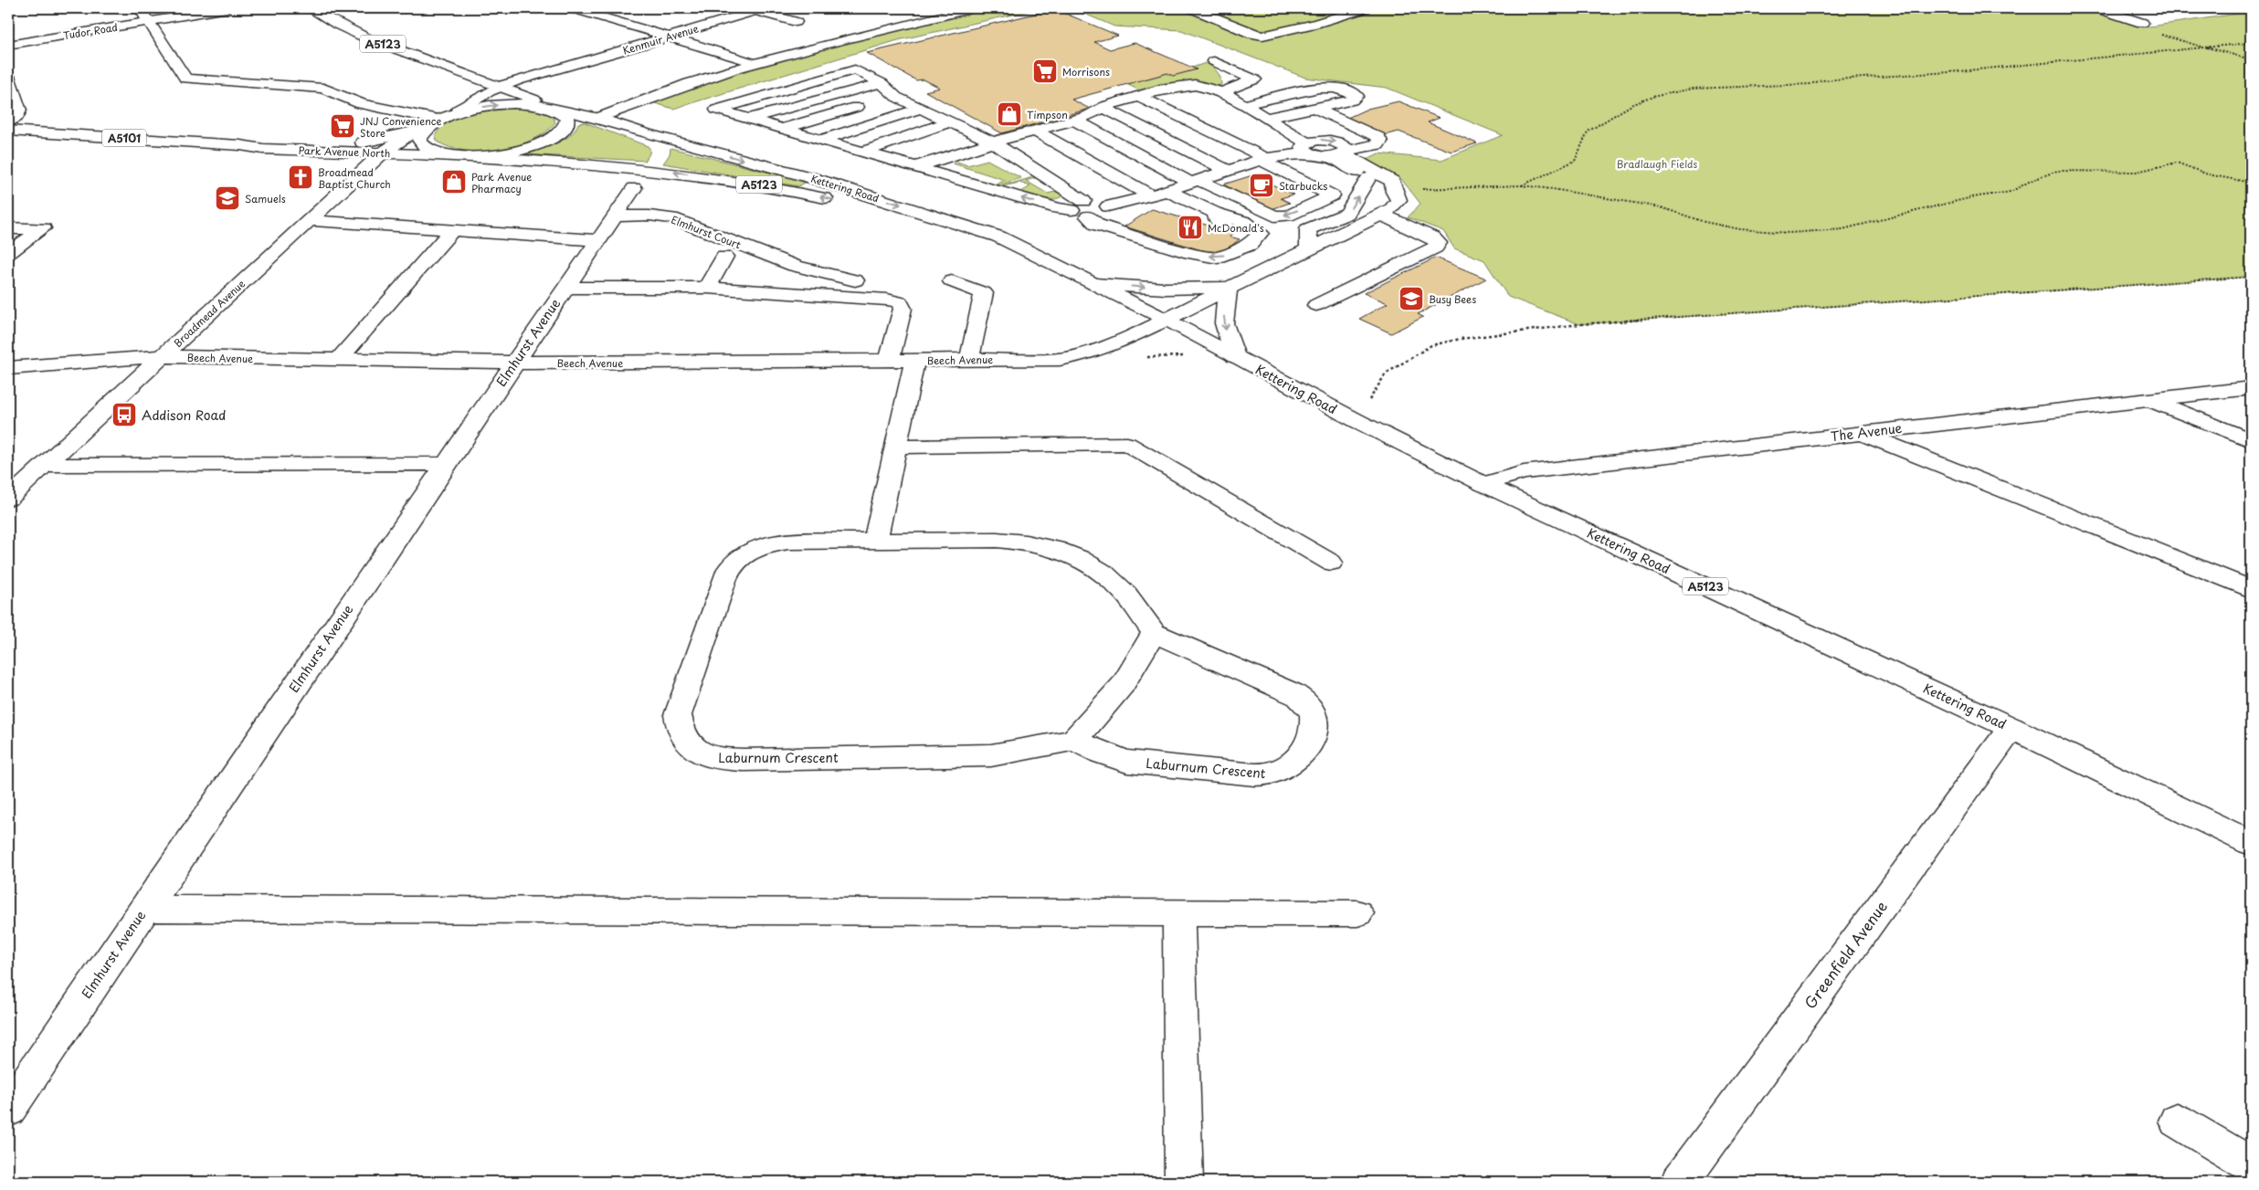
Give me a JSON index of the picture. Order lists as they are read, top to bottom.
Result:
{
  "streets": {
    "street": [
      "Tudor Road",
      "Kenmuir Avenue",
      "A5123",
      "A5101",
      "Park Avenue North",
      "Kettering Road",
      "Elmhurst Court",
      "Broadmead Avenue",
      "Elmhurst Avenue",
      "Beech Avenue",
      "The Avenue",
      "Laburnum Crescent",
      "Greenfield Avenue"
    ]
  },
  "crossings": [
    ["Kenmuir Avenue", "Park Avenue North"],
    ["Kenmuir Avenue", "Kettering Road"],
    ["Park Avenue North", "Broadmead Avenue"],
    ["Kettering Road", "Elmhurst Avenue"],
    ["Kettering Road", "Beech Avenue"],
    ["Kettering Road", "The Avenue"],
    ["Kettering Road", "Greenfield Avenue"],
    ["Elmhurst Court", "Elmhurst Avenue"],
    ["Broadmead Avenue", "Beech Avenue"],
    ["Elmhurst Avenue", "Beech Avenue"]
  ],
  "parks": ["Bradlaugh Fields"],
  "places": {
    "supermarket": ["Morrisons", "JNJ Convenience Store"],
    "shop": ["Timpson", "Park Avenue Pharmacy"],
    "church": ["Broadmead Baptist Church"],
    "cafe": ["Starbucks"],
    "school or university": ["Samuels", "Busy Bees"],
    "restaurant": ["McDonald's"],
    "bus stop": ["Addison Road"]
  }
}
